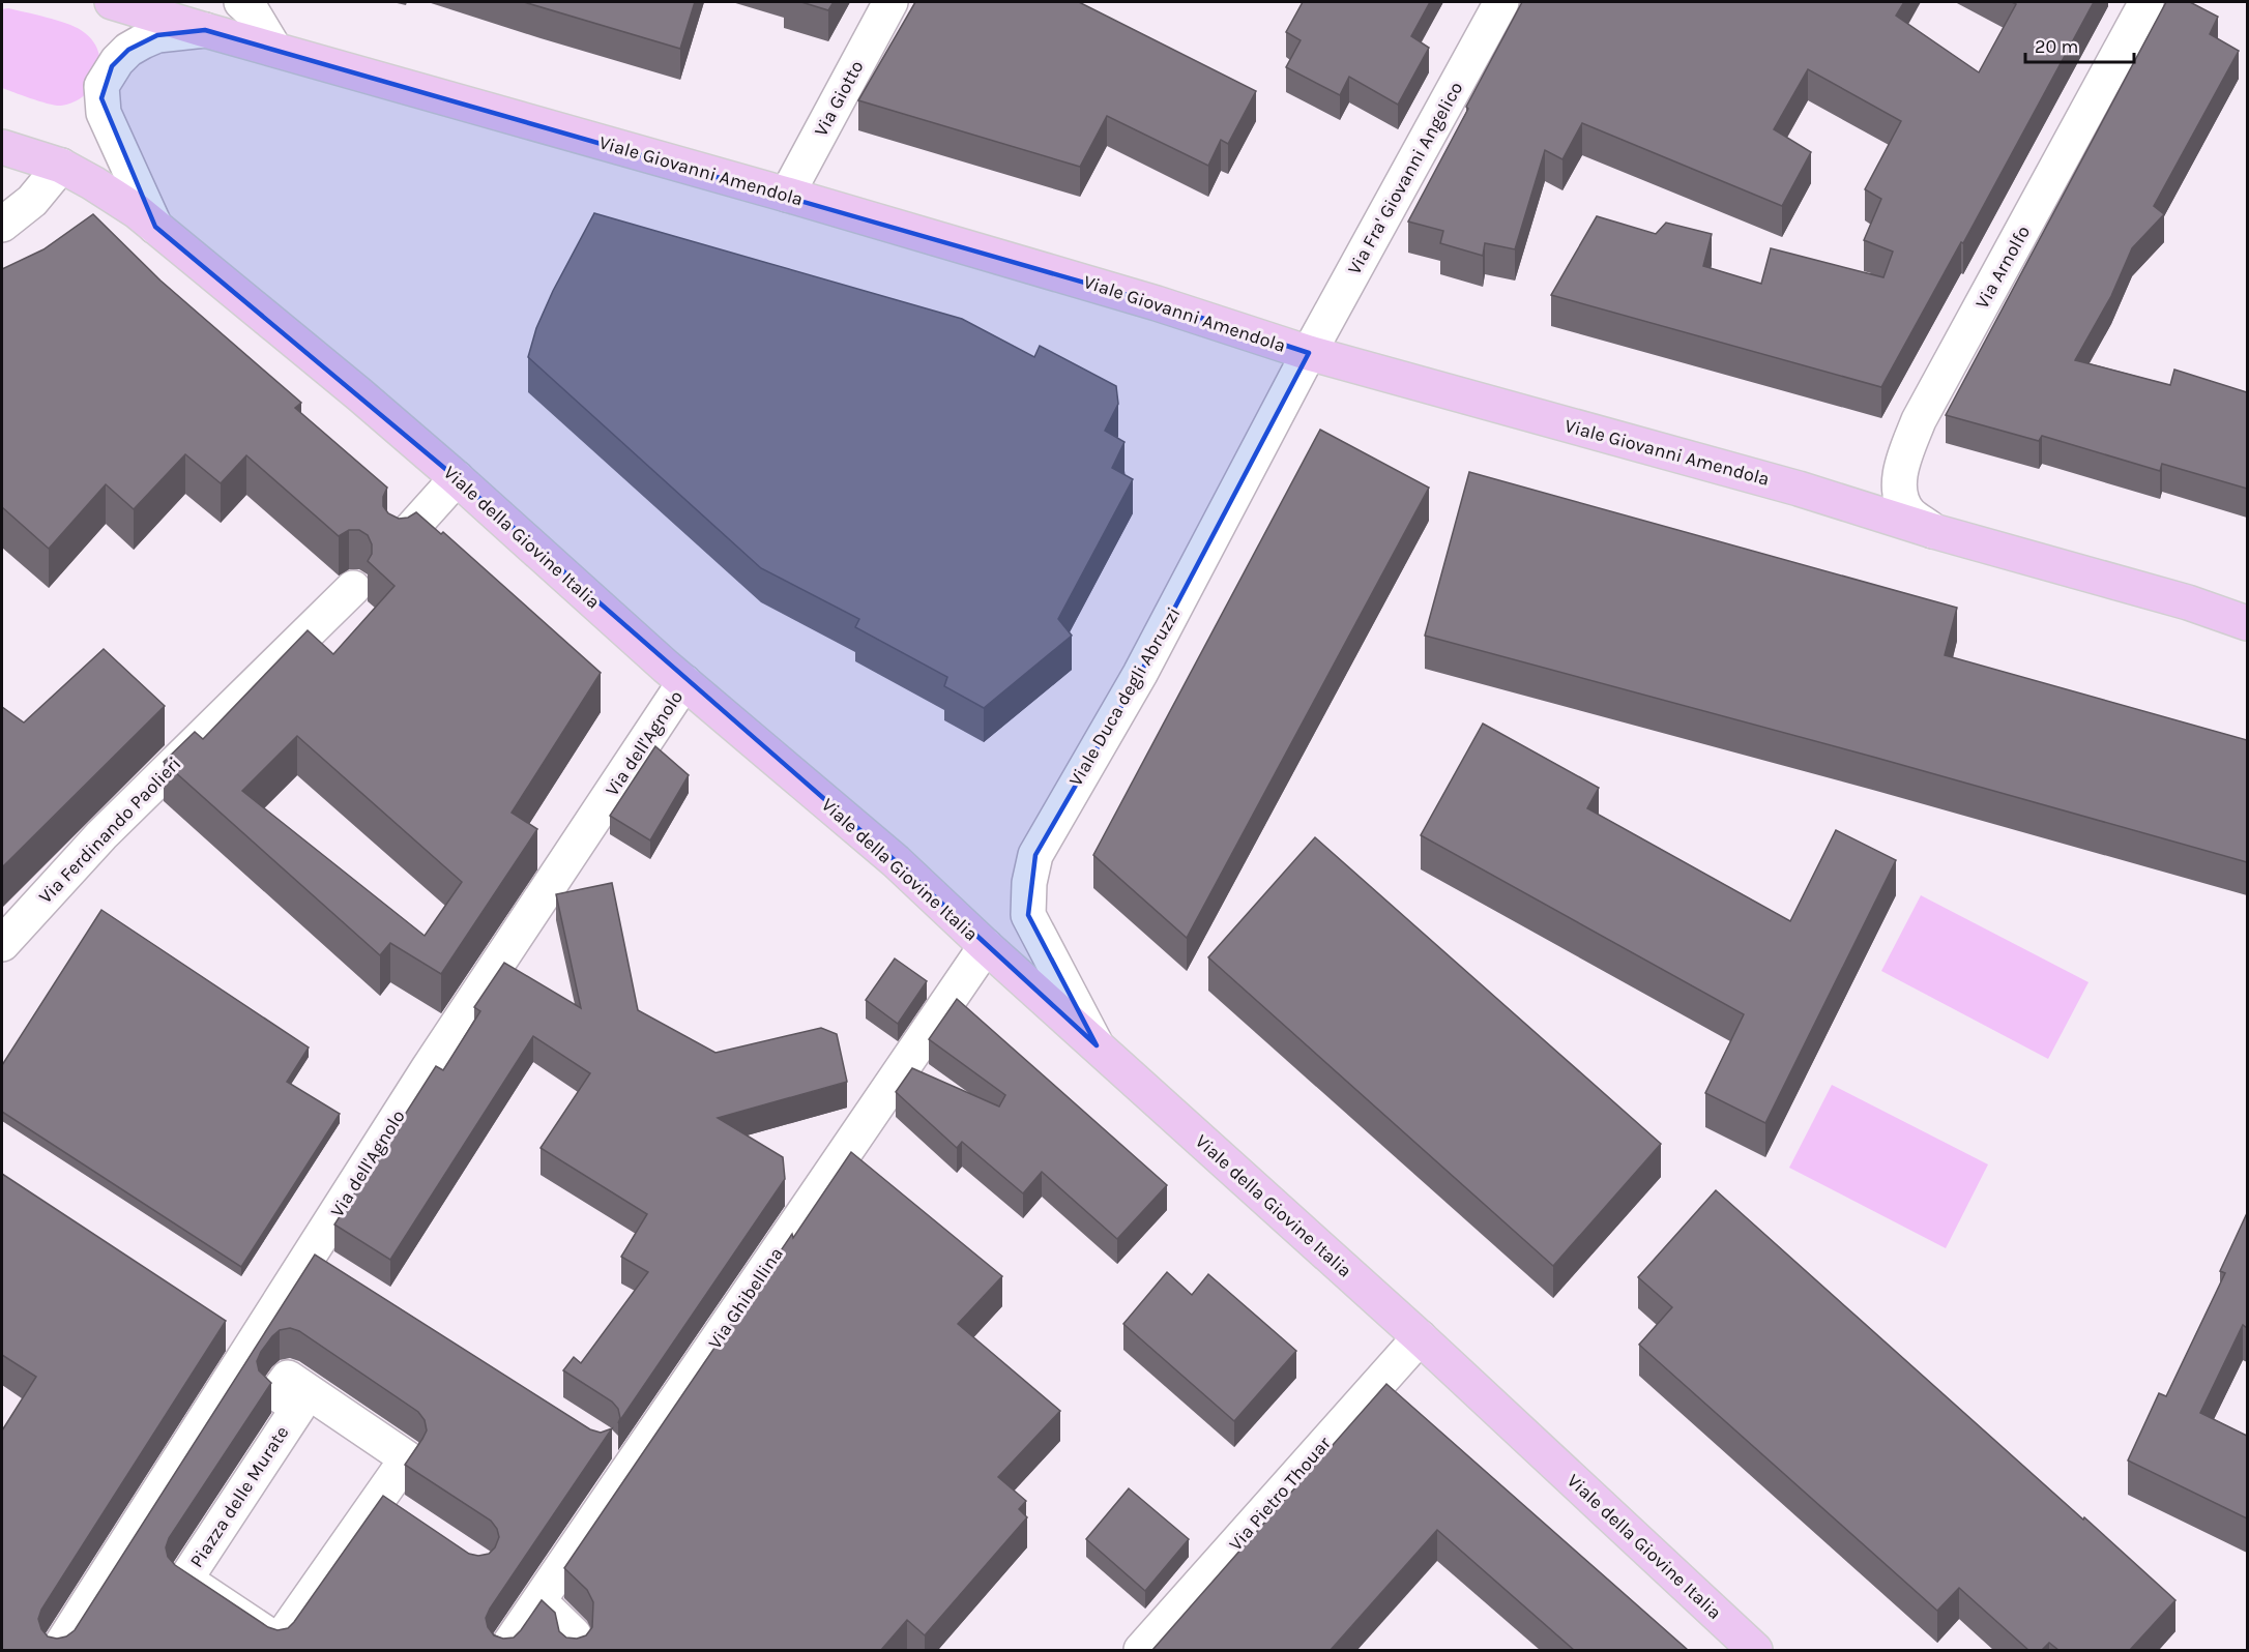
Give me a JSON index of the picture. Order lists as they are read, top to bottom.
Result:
{
  "streets": {
    "main road": ["Viale Giovanni Amendola", "Viale della Giovine Italia"],
    "street": [
      "Via Giotto",
      "Via Fra' Giovanni Angelico",
      "Via Arnolfo",
      "Viale Duca degli Abruzzi",
      "Via dell'Agnolo",
      "Via Ferdinando Paolieri",
      "Via Ghibellina",
      "Via Pietro Thouar",
      "Piazza delle Murate"
    ]
  },
  "crossings": [
    ["Via Giotto", "Viale Giovanni Amendola"],
    ["Viale Giovanni Amendola", "Via Fra' Giovanni Angelico"],
    ["Viale Giovanni Amendola", "Via Arnolfo"],
    ["Viale Giovanni Amendola", "Viale Duca degli Abruzzi"],
    ["Via Fra' Giovanni Angelico", "Viale Duca degli Abruzzi"],
    ["Viale della Giovine Italia", "Viale Duca degli Abruzzi"],
    ["Viale della Giovine Italia", "Via dell'Agnolo"],
    ["Viale della Giovine Italia", "Via Ghibellina"],
    ["Viale della Giovine Italia", "Via Pietro Thouar"]
  ],
  "scale_bar": "20 m"
}
